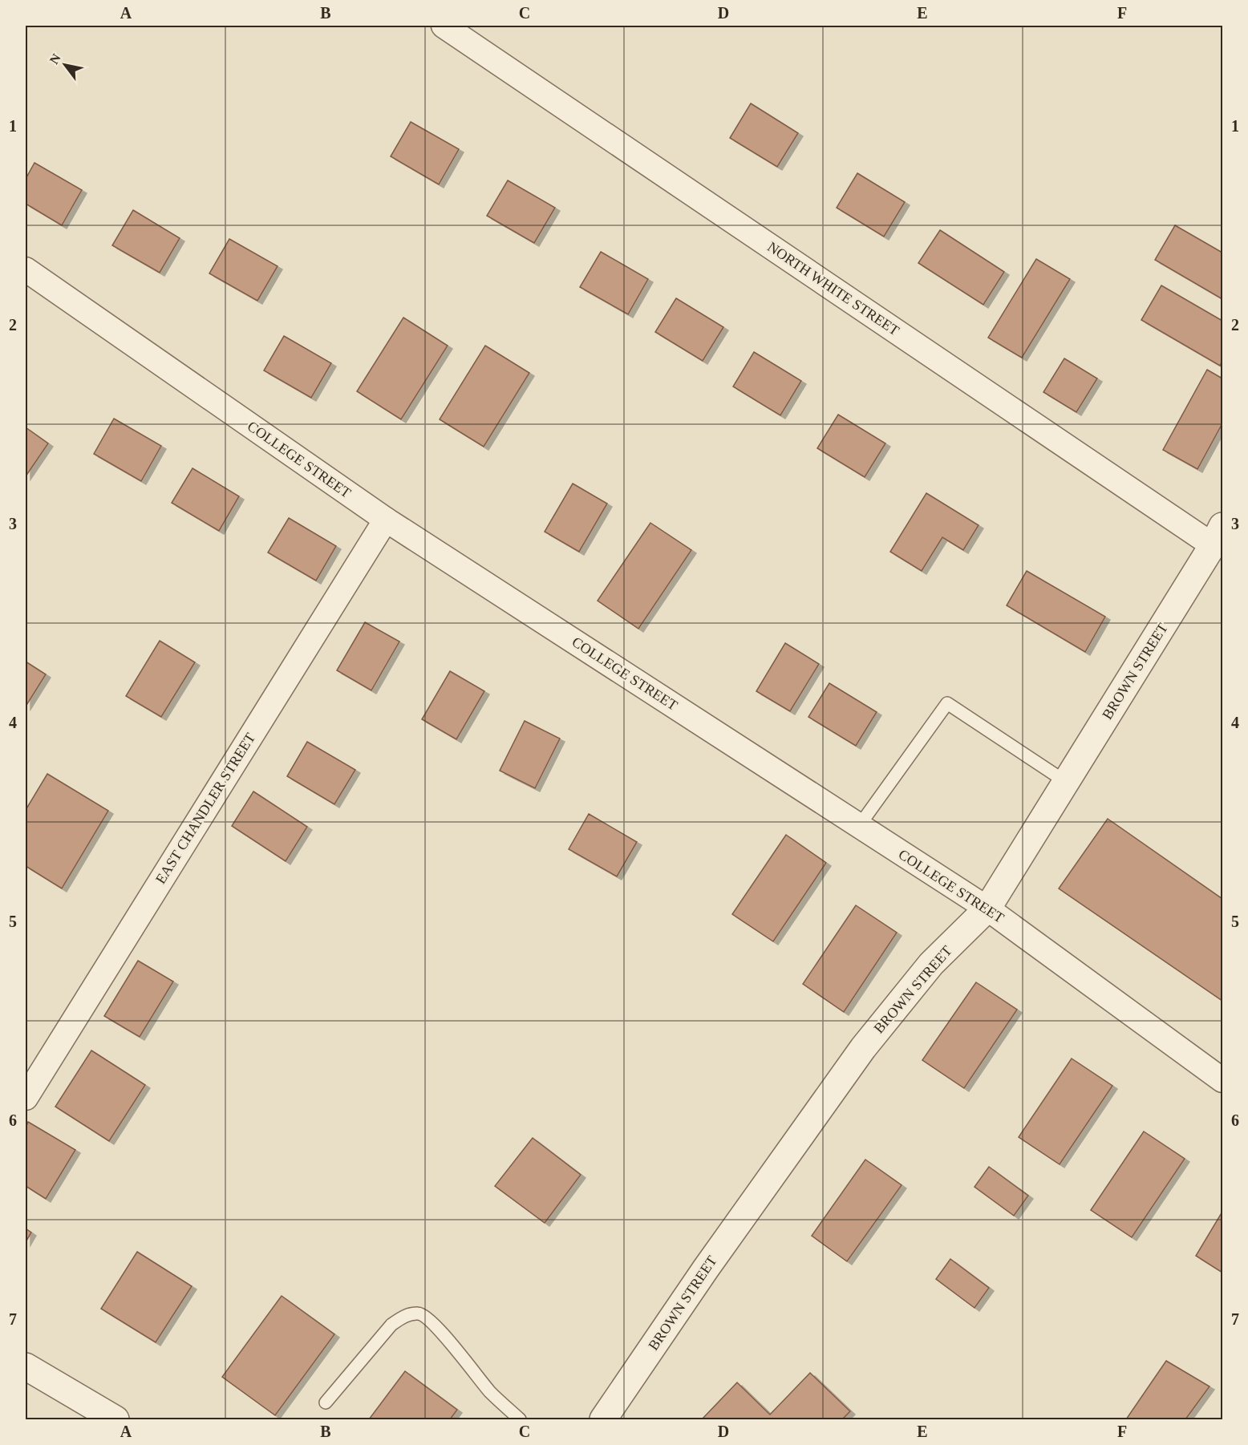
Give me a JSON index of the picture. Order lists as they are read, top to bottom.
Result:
{
  "streets": {
    "street": [
      "NORTH WHITE STREET",
      "COLLEGE STREET",
      "BROWN STREET",
      "EAST CHANDLER STREET"
    ]
  },
  "crossings": [
    ["NORTH WHITE STREET", "BROWN STREET"],
    ["COLLEGE STREET", "BROWN STREET"],
    ["COLLEGE STREET", "EAST CHANDLER STREET"]
  ],
  "north": "top left",
  "grid": {
    "columns": [
      "A",
      "B",
      "C",
      "D",
      "E",
      "F"
    ],
    "rows": [
      "1",
      "2",
      "3",
      "4",
      "5",
      "6",
      "7"
    ]
  }
}
